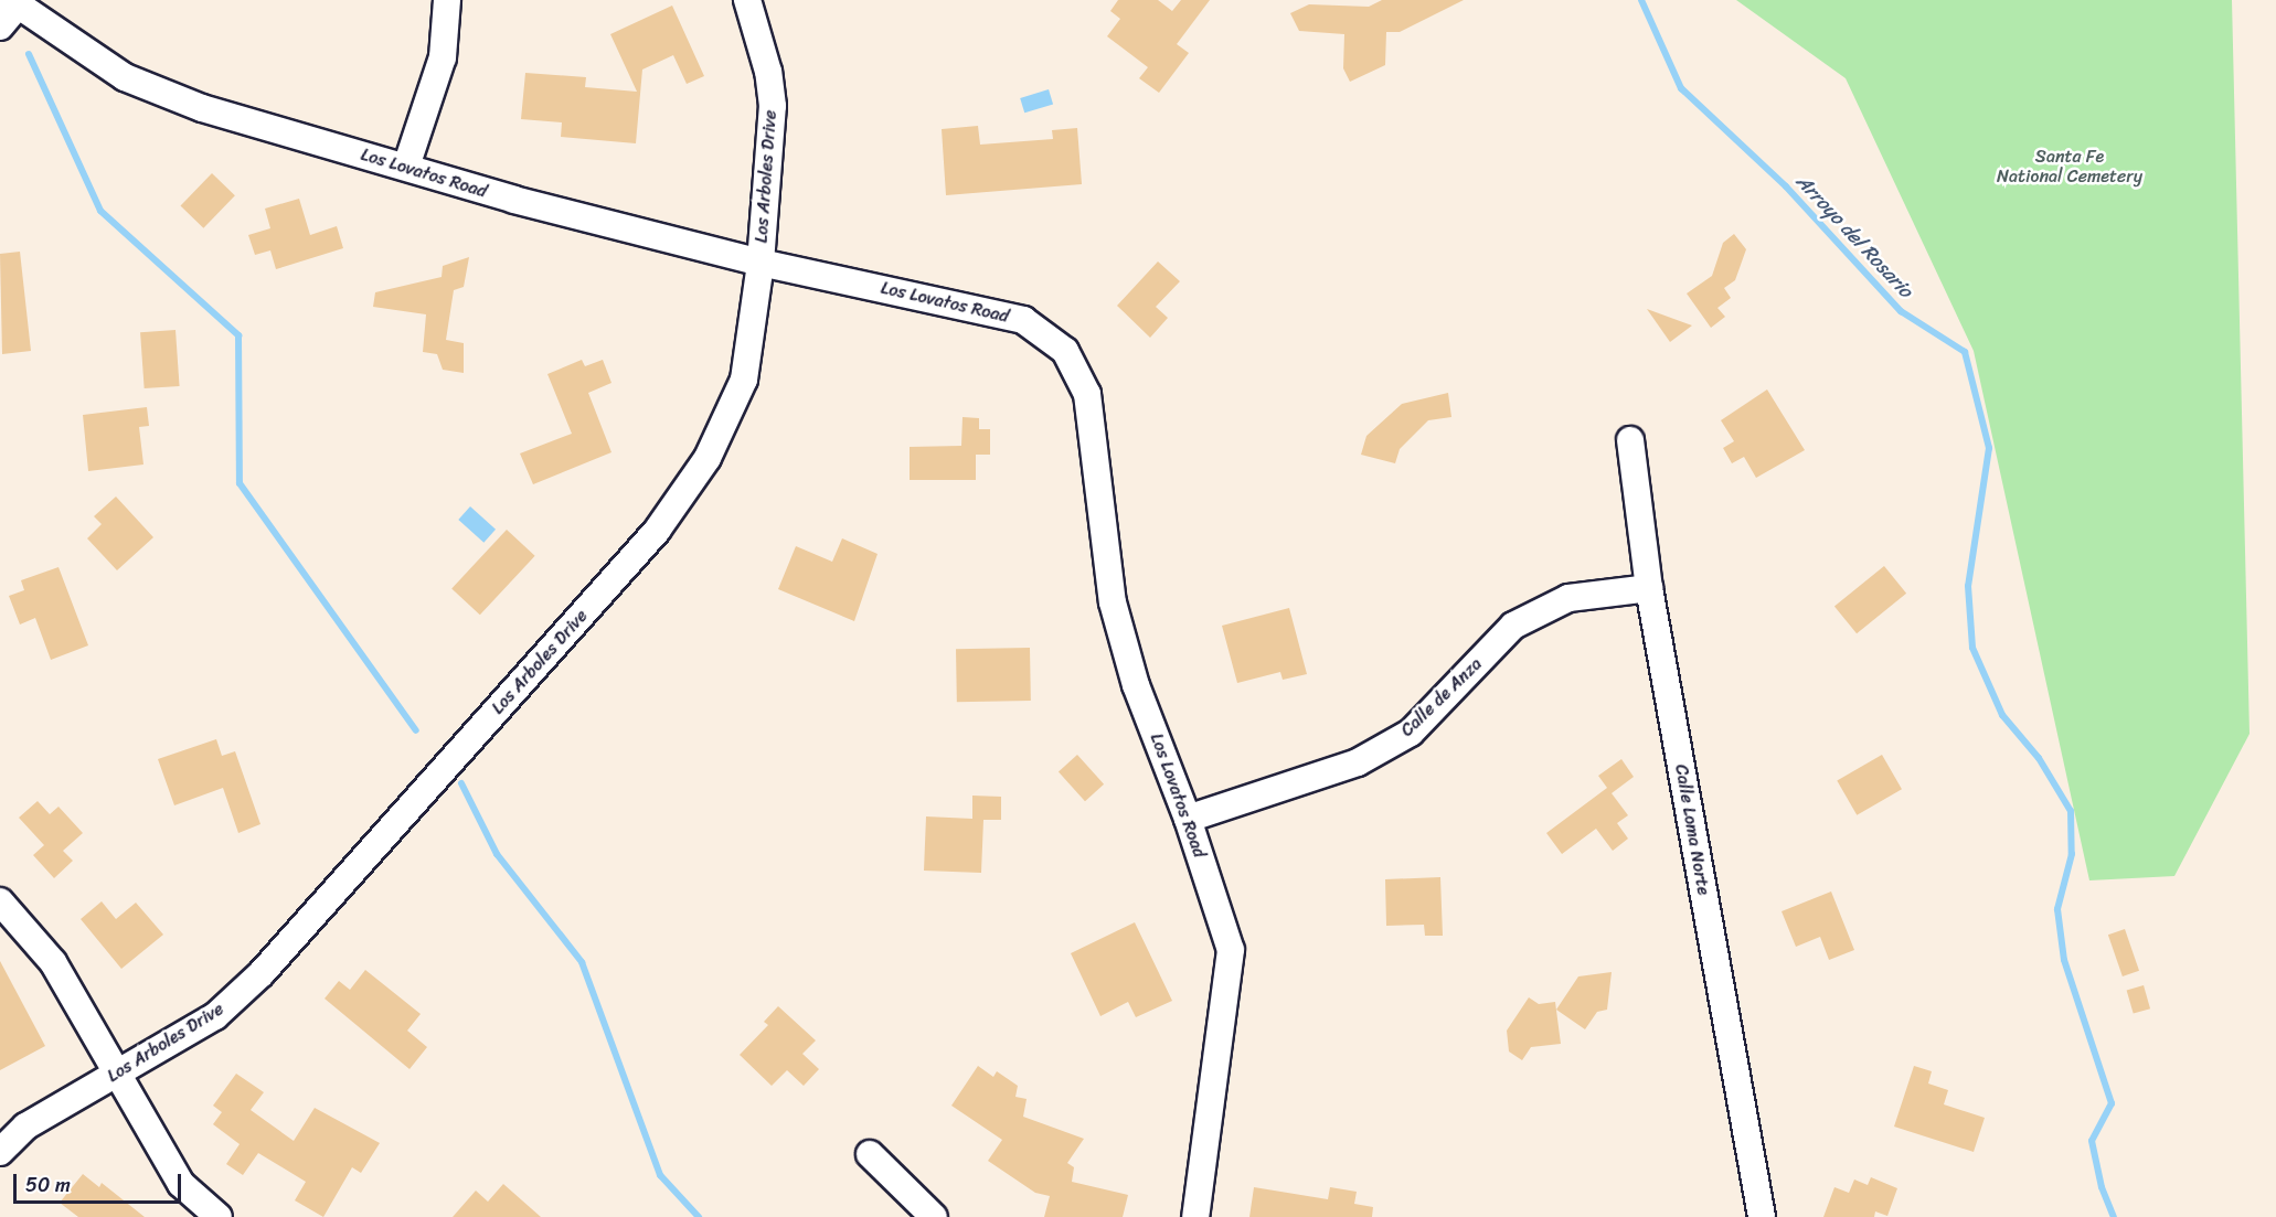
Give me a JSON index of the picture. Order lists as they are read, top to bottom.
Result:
{
  "streets": {
    "street": [
      "Los Lovatos Road",
      "Los Arboles Drive",
      "Calle de Anza",
      "Calle Loma Norte"
    ]
  },
  "crossings": [
    ["Los Lovatos Road", "Los Arboles Drive"],
    ["Los Lovatos Road", "Calle de Anza"],
    ["Calle de Anza", "Calle Loma Norte"]
  ],
  "water": ["Arroyo del Rosario"],
  "parks": ["Santa Fe National Cemetery"],
  "scale_bar": "50 m"
}
